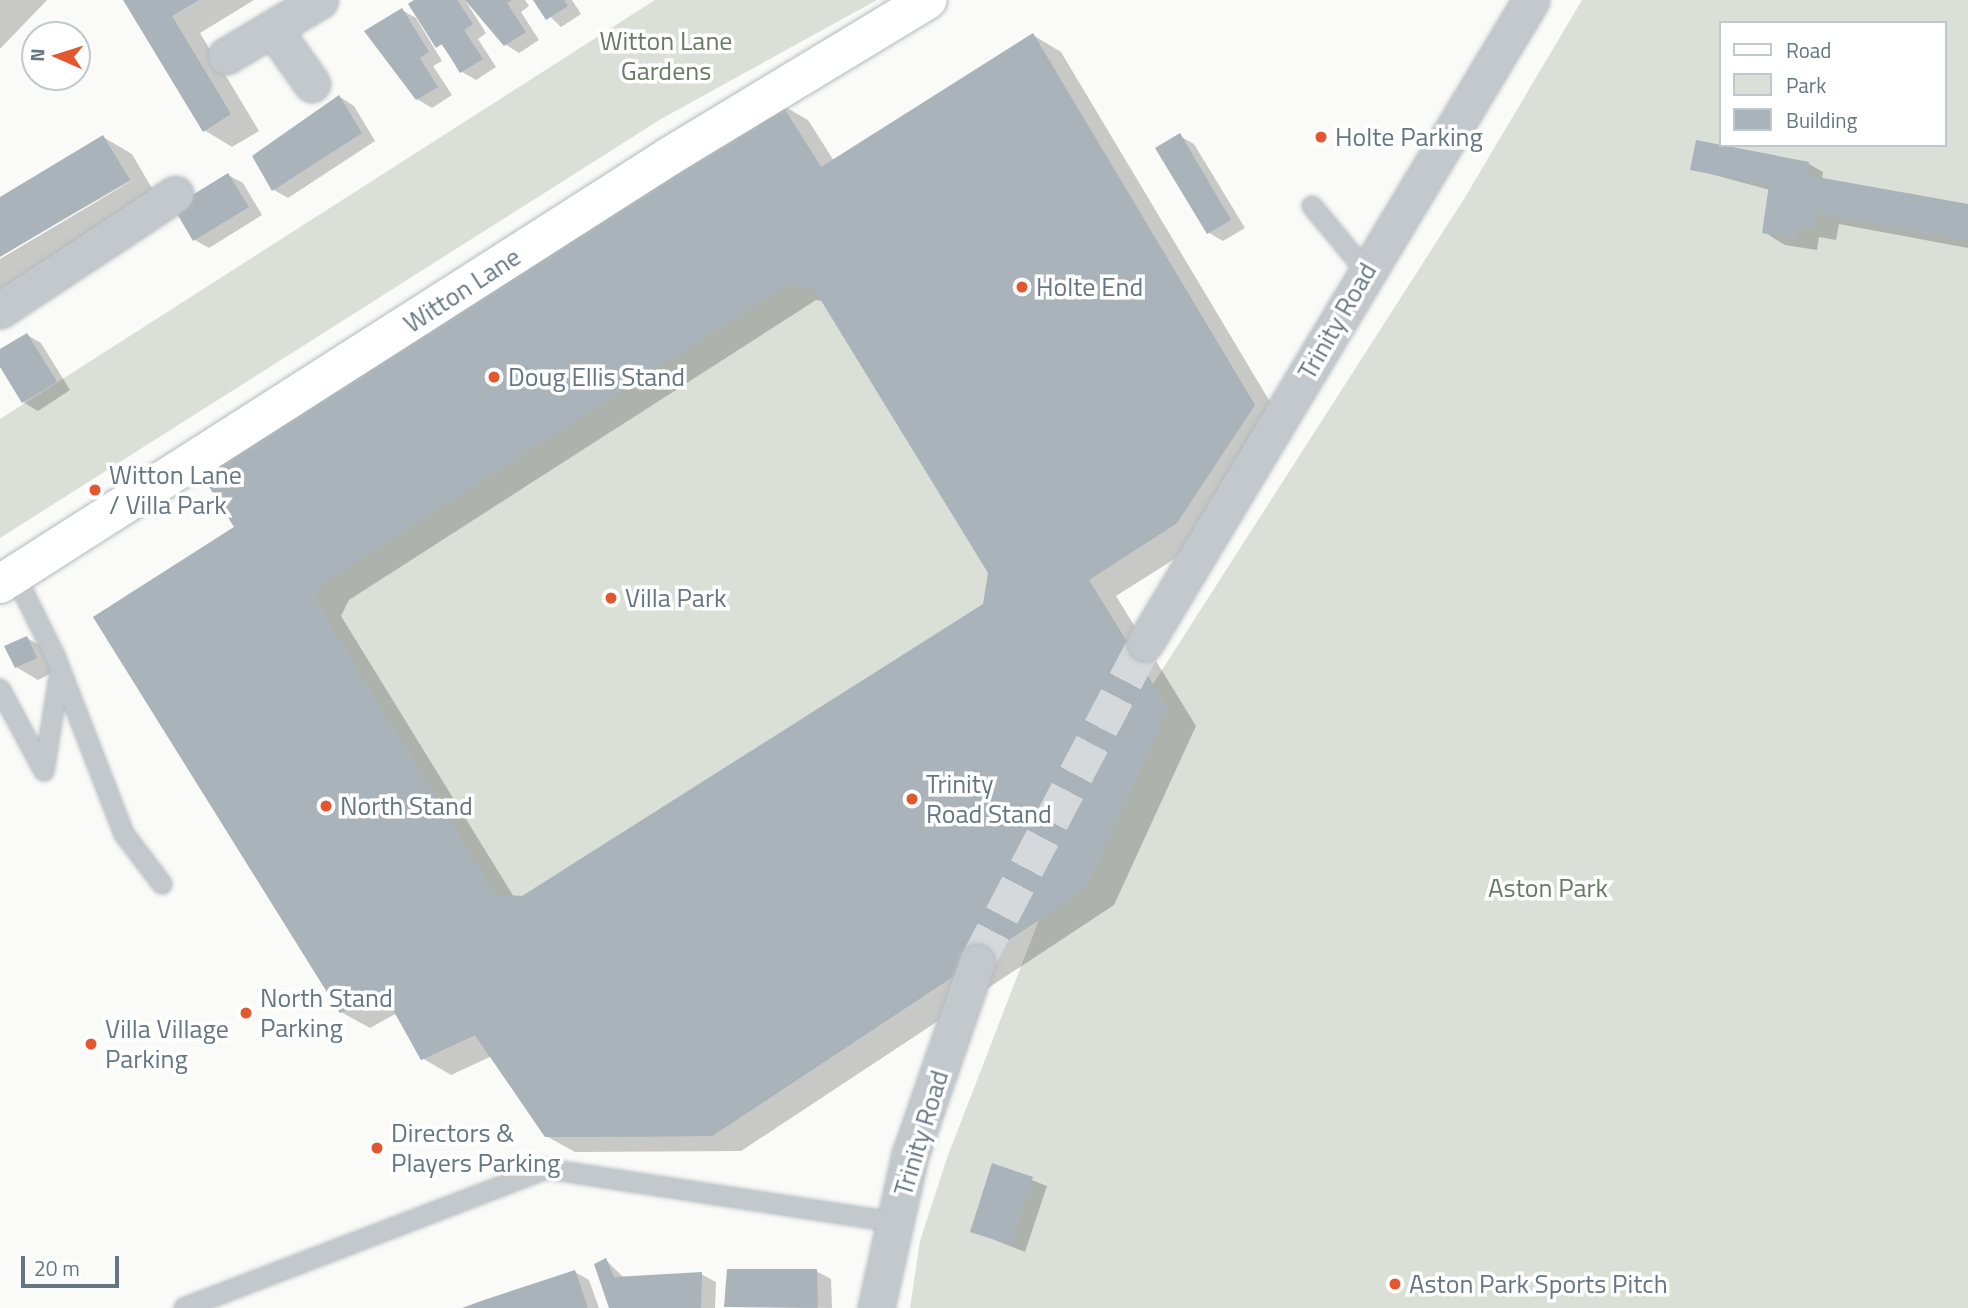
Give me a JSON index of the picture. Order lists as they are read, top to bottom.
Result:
{
  "streets": {
    "main road": ["Witton Lane"],
    "street": ["Trinity Road"]
  },
  "parks": ["Witton Lane Gardens", "Aston Park"],
  "places": [
    "Holte Parking",
    "Holte End",
    "Doug Ellis Stand",
    "Witton Lane / Villa Park",
    "Villa Park",
    "Trinity Road Stand",
    "North Stand",
    "North Stand Parking",
    "Villa Village Parking",
    "Directors & Players Parking",
    "Aston Park Sports Pitch"
  ],
  "legend": ["Road", "Park", "Building"],
  "scale_bar": "20 m",
  "north": "left"
}
